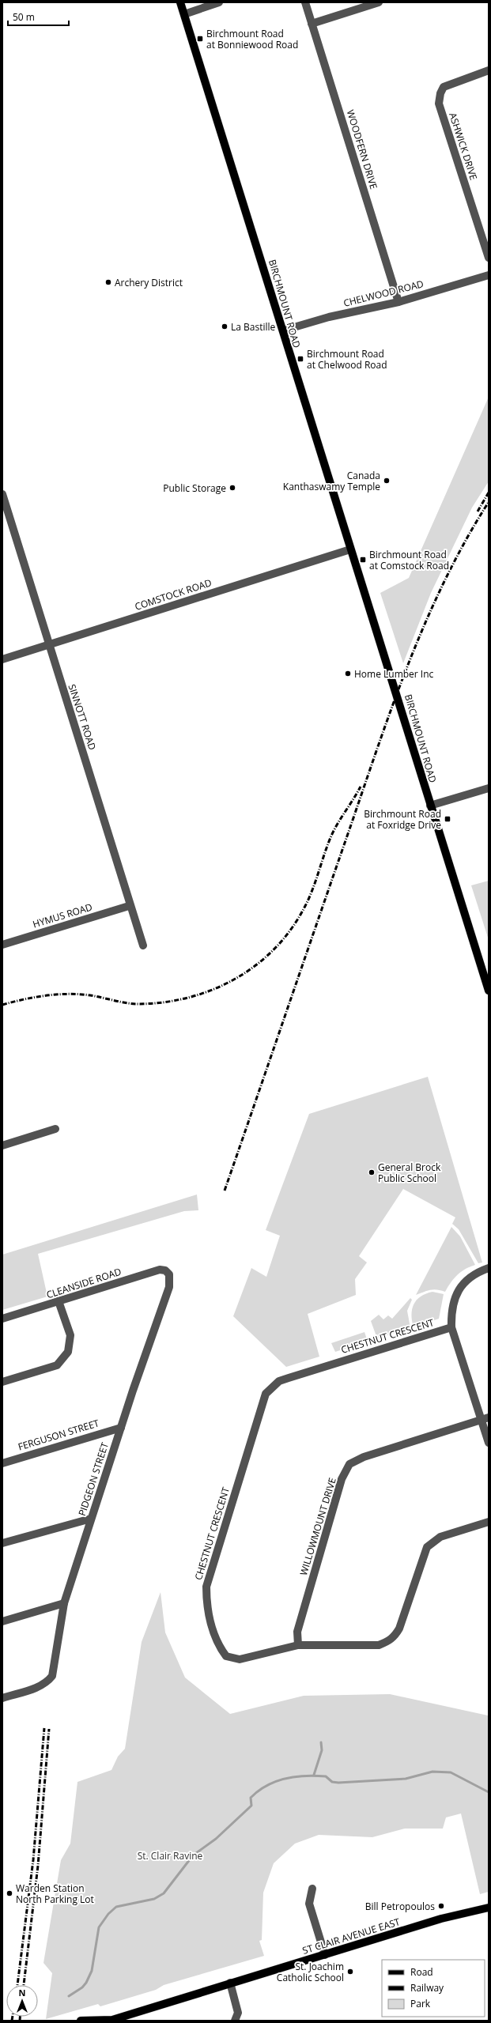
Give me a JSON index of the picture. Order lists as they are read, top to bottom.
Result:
{
  "streets": {
    "main road": ["BIRCHMOUNT ROAD", "ST CLAIR AVENUE EAST"],
    "street": [
      "ASHWICK DRIVE",
      "WOODFERN DRIVE",
      "CHELWOOD ROAD",
      "COMSTOCK ROAD",
      "SINNOTT ROAD",
      "HYMUS ROAD",
      "CLEANSIDE ROAD",
      "CHESTNUT CRESCENT",
      "FERGUSON STREET",
      "PIDGEON STREET",
      "WILLOWMOUNT DRIVE"
    ]
  },
  "crossings": [
    ["WOODFERN DRIVE", "CHELWOOD ROAD"],
    ["CHELWOOD ROAD", "BIRCHMOUNT ROAD"],
    ["BIRCHMOUNT ROAD", "COMSTOCK ROAD"],
    ["COMSTOCK ROAD", "SINNOTT ROAD"],
    ["SINNOTT ROAD", "HYMUS ROAD"],
    ["CLEANSIDE ROAD", "PIDGEON STREET"],
    ["CHESTNUT CRESCENT", "WILLOWMOUNT DRIVE"],
    ["FERGUSON STREET", "PIDGEON STREET"]
  ],
  "parks": ["St. Clair Ravine"],
  "places": {
    "transit": [
      "Birchmount Road at Bonniewood Road",
      "Birchmount Road at Chelwood Road",
      "Birchmount Road at Comstock Road",
      "Birchmount Road at Foxridge Drive"
    ],
    "other": [
      "Archery District",
      "La Bastille",
      "Canada Kanthaswamy Temple",
      "Public Storage",
      "Home Lumber Inc",
      "General Brock Public School",
      "Warden Station North Parking Lot",
      "Bill Petropoulos",
      "St. Joachim Catholic School"
    ]
  },
  "legend": ["Road", "Railway", "Park"],
  "scale_bar": "50 m",
  "north": "top"
}
